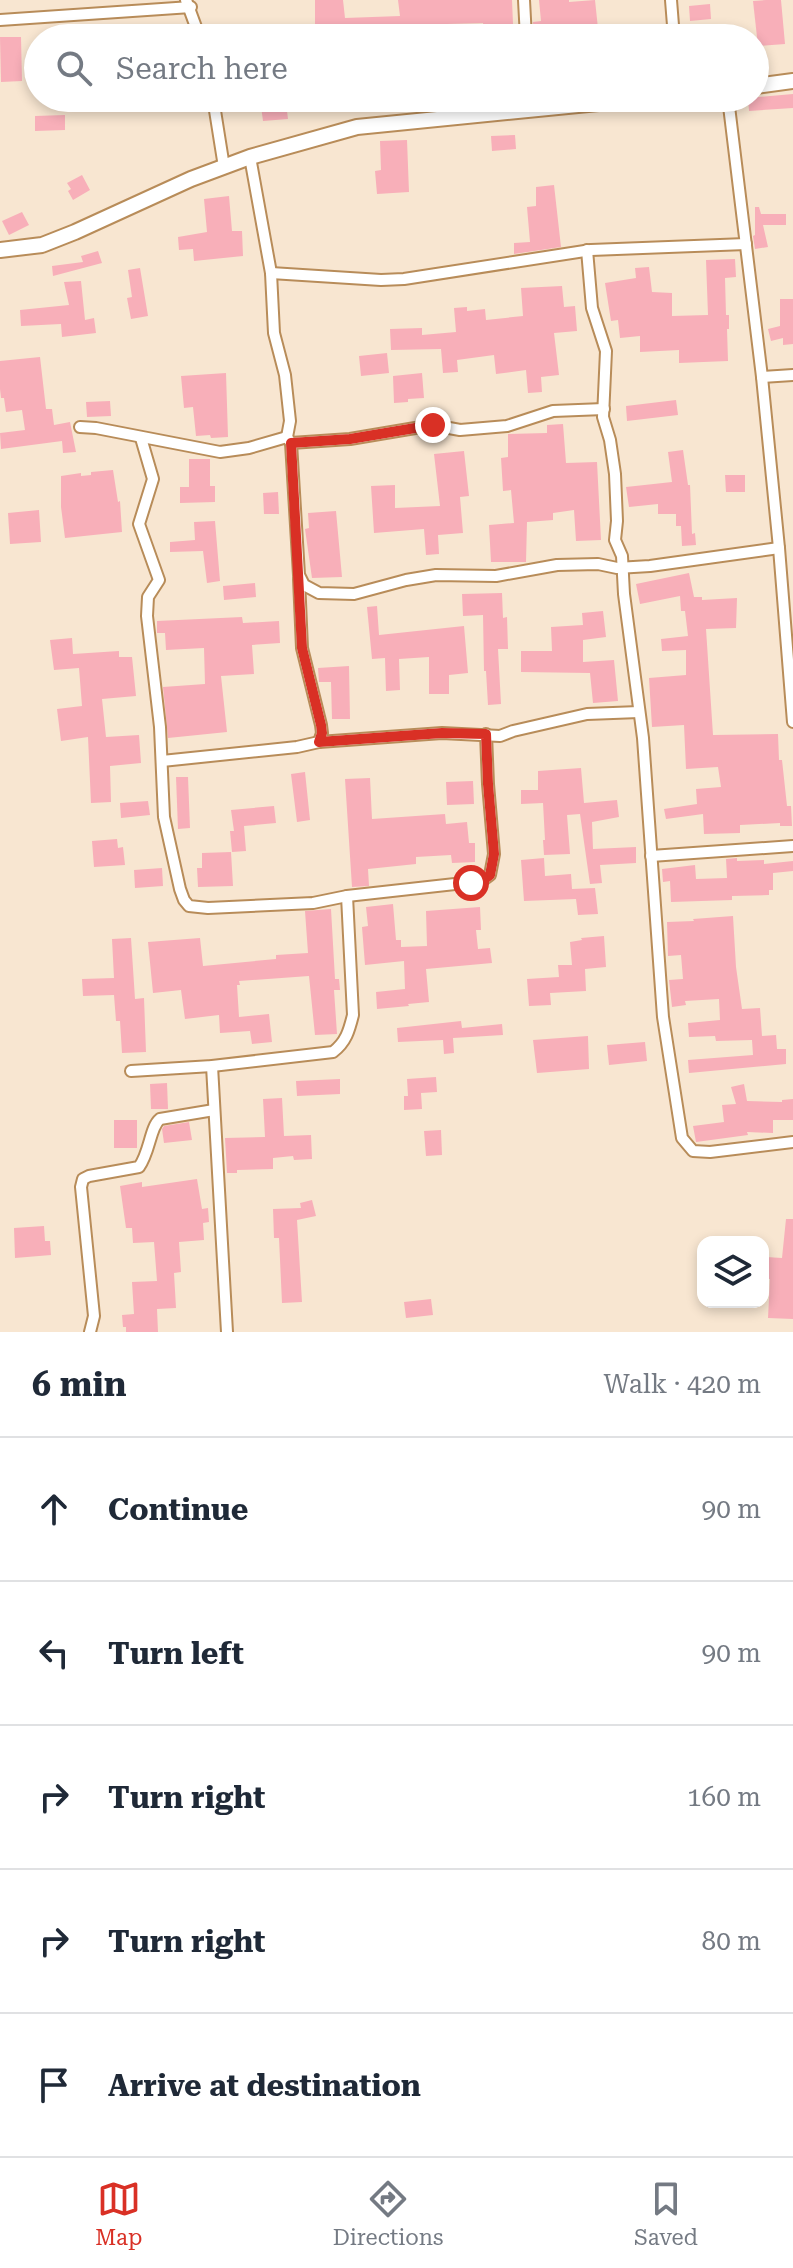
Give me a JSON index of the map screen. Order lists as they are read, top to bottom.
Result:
{
  "page": {
    "search": "Search here",
    "heading": ["6 min", "Walk · 420 m"],
    "list": [
      ["Continue", "90 m"],
      ["Turn left", "90 m"],
      ["Turn right", "160 m"],
      ["Turn right", "80 m"],
      "Arrive at destination"
    ],
    "nav": ["Map", "Directions", "Saved"]
  }
}
